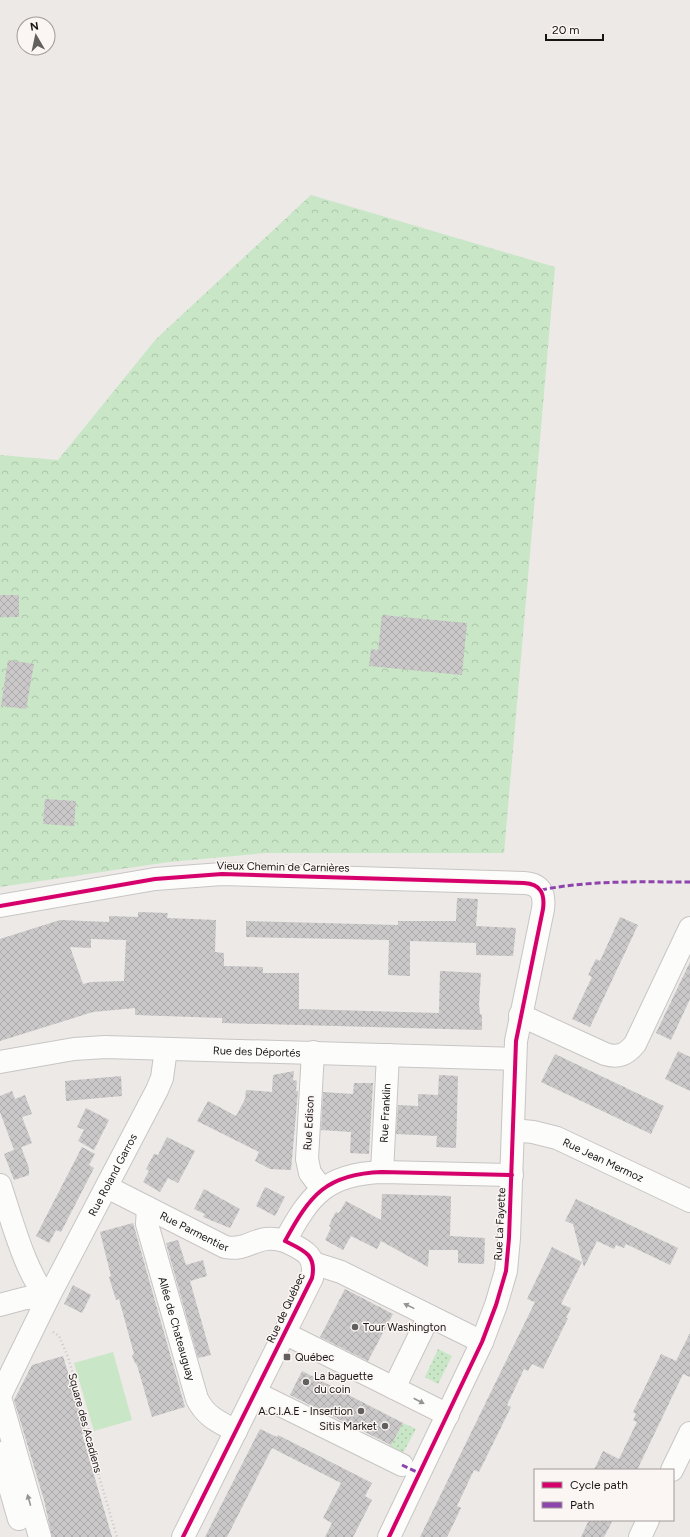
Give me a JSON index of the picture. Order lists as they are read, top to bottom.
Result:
{
  "streets": {
    "street": [
      "Vieux Chemin de Carnières",
      "Rue des Déportés",
      "Rue Franklin",
      "Rue Edison",
      "Rue Jean Mermoz",
      "Rue Roland Garros",
      "Rue La Fayette",
      "Rue Parmentier",
      "Rue de Québec",
      "Allée de Chateauguay"
    ],
    "path": ["Square des Acadiens"]
  },
  "crossings": [
    ["Vieux Chemin de Carnières", "Rue La Fayette"],
    ["Rue des Déportés", "Rue Franklin"],
    ["Rue des Déportés", "Rue Edison"],
    ["Rue des Déportés", "Rue Roland Garros"],
    ["Rue des Déportés", "Rue La Fayette"],
    ["Rue Jean Mermoz", "Rue La Fayette"],
    ["Rue Roland Garros", "Rue Parmentier"],
    ["Rue Roland Garros", "Square des Acadiens"],
    ["Rue Parmentier", "Rue de Québec"],
    ["Rue Parmentier", "Allée de Chateauguay"],
    ["Rue de Québec", "Allée de Chateauguay"]
  ],
  "places": {
    "other": [
      "Tour Washington",
      "La baguette du coin",
      "A.C.I.A.E - Insertion",
      "Sitis Market"
    ],
    "transit": ["Québec"]
  },
  "legend": ["Cycle path", "Path"],
  "scale_bar": "20 m",
  "north": "top"
}
